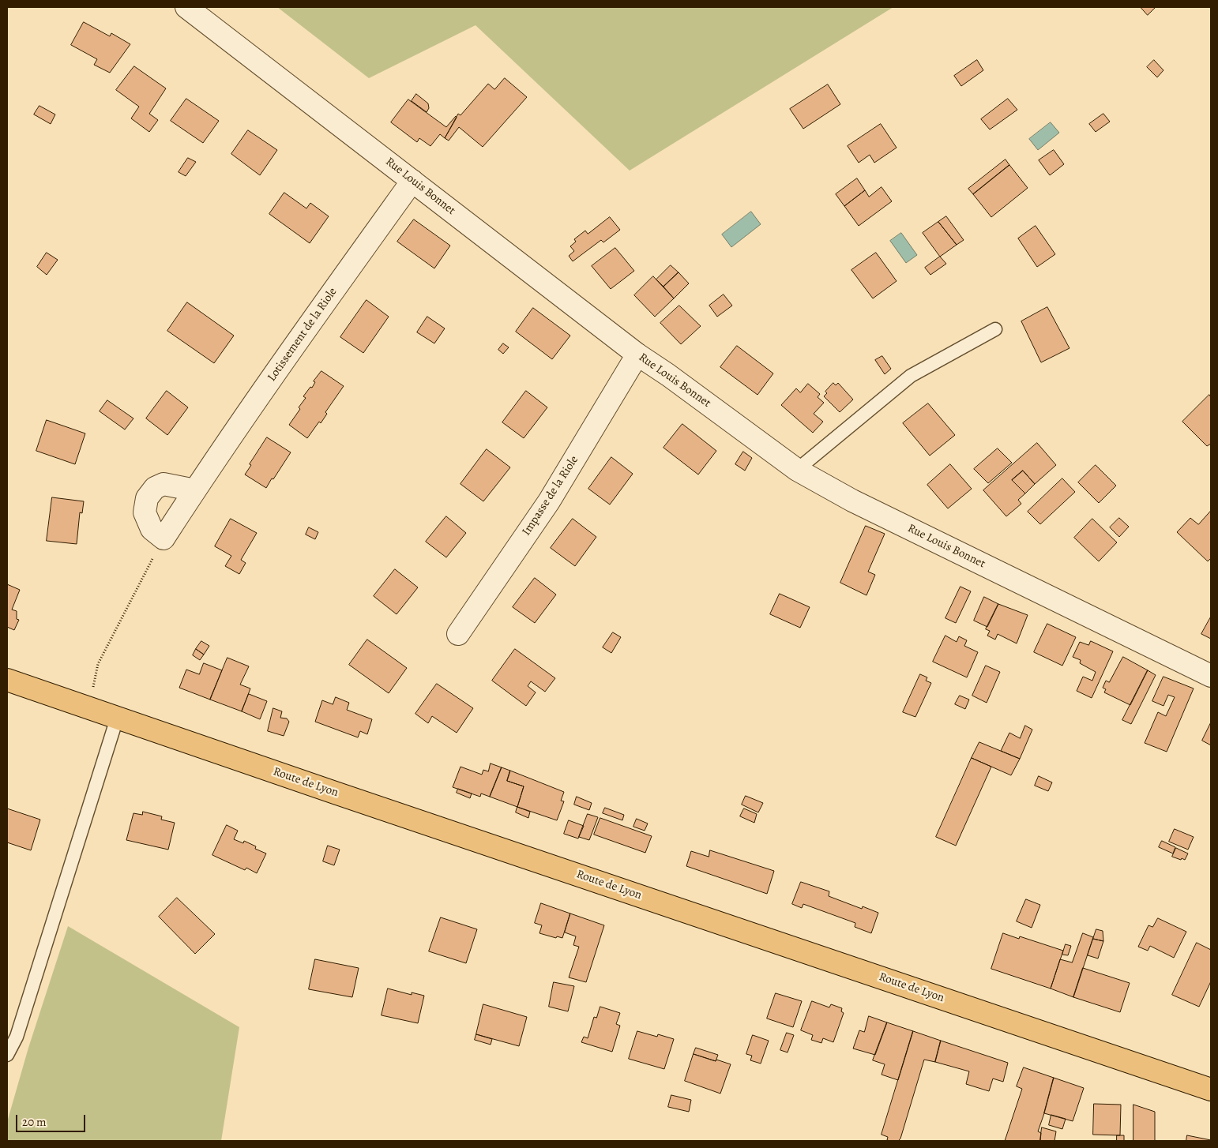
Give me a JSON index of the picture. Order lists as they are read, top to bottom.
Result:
{
  "streets": {
    "main road": ["Route de Lyon"],
    "street": ["Rue Louis Bonnet", "Lotissement de la Riole", "Impasse de la Riole"]
  },
  "crossings": [
    ["Rue Louis Bonnet", "Lotissement de la Riole"],
    ["Rue Louis Bonnet", "Impasse de la Riole"]
  ],
  "scale_bar": "20 m"
}
